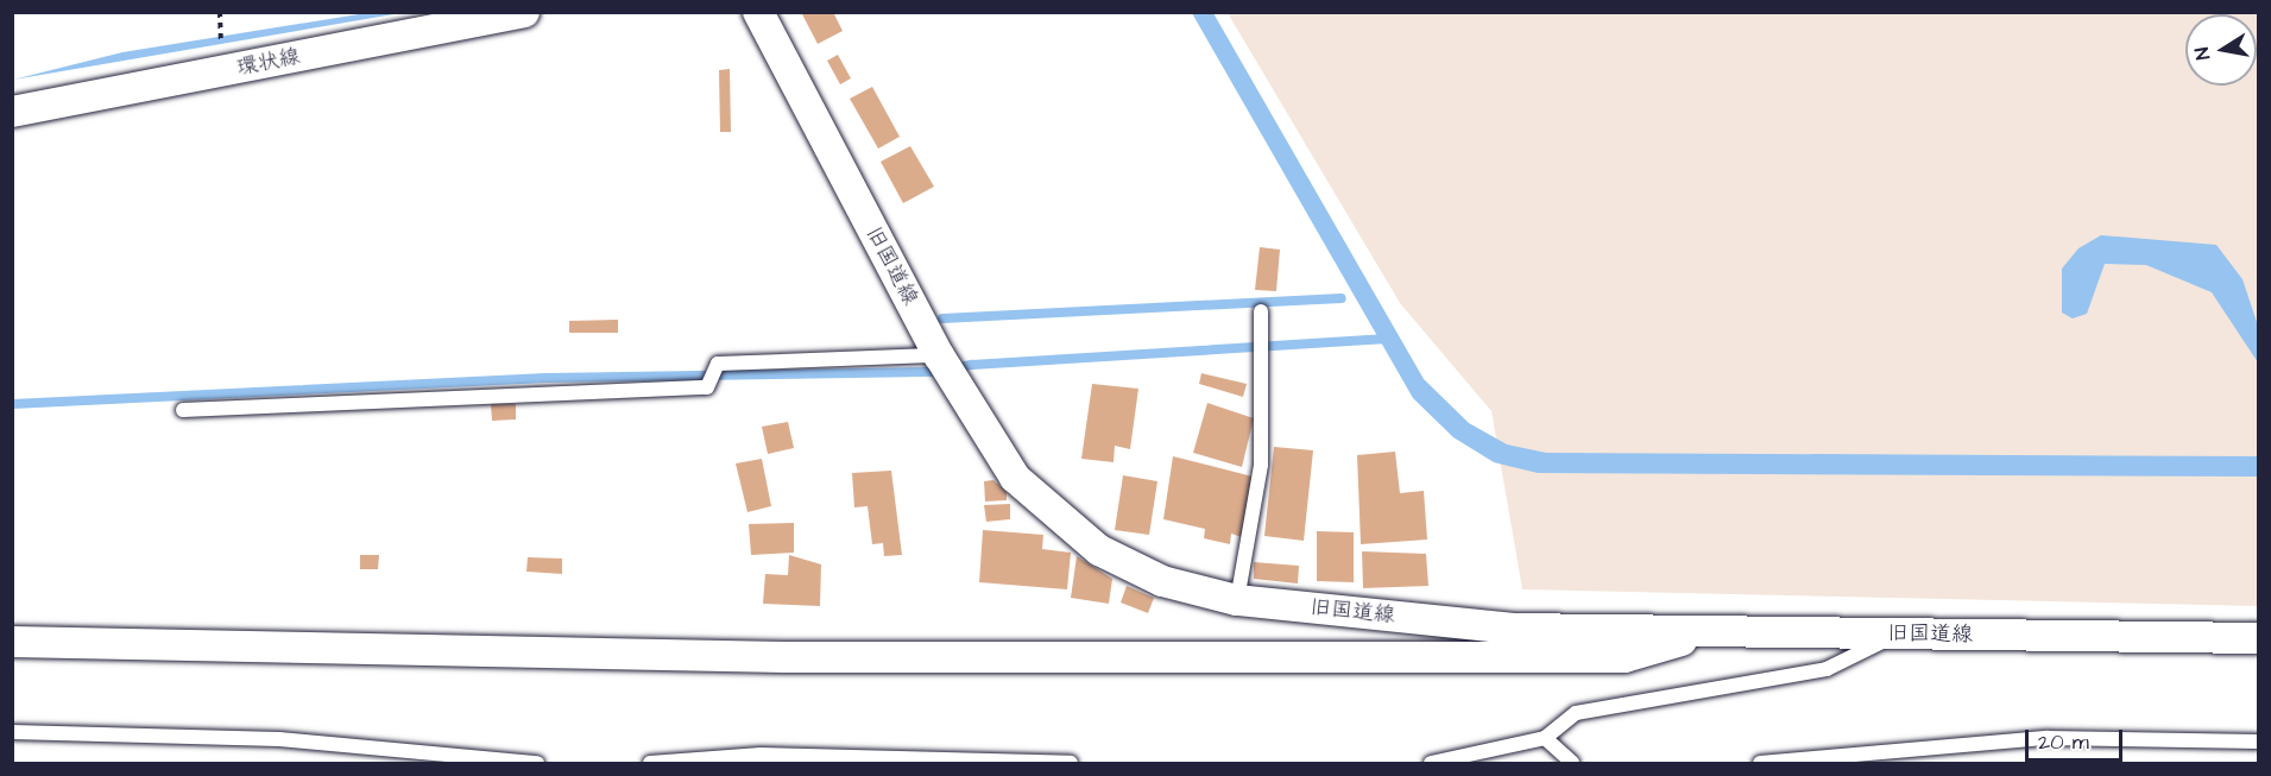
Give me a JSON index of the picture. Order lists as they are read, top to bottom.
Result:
{
  "streets": {
    "street": ["環状線", "旧国道線"]
  },
  "scale_bar": "20 m",
  "north": "left"
}
